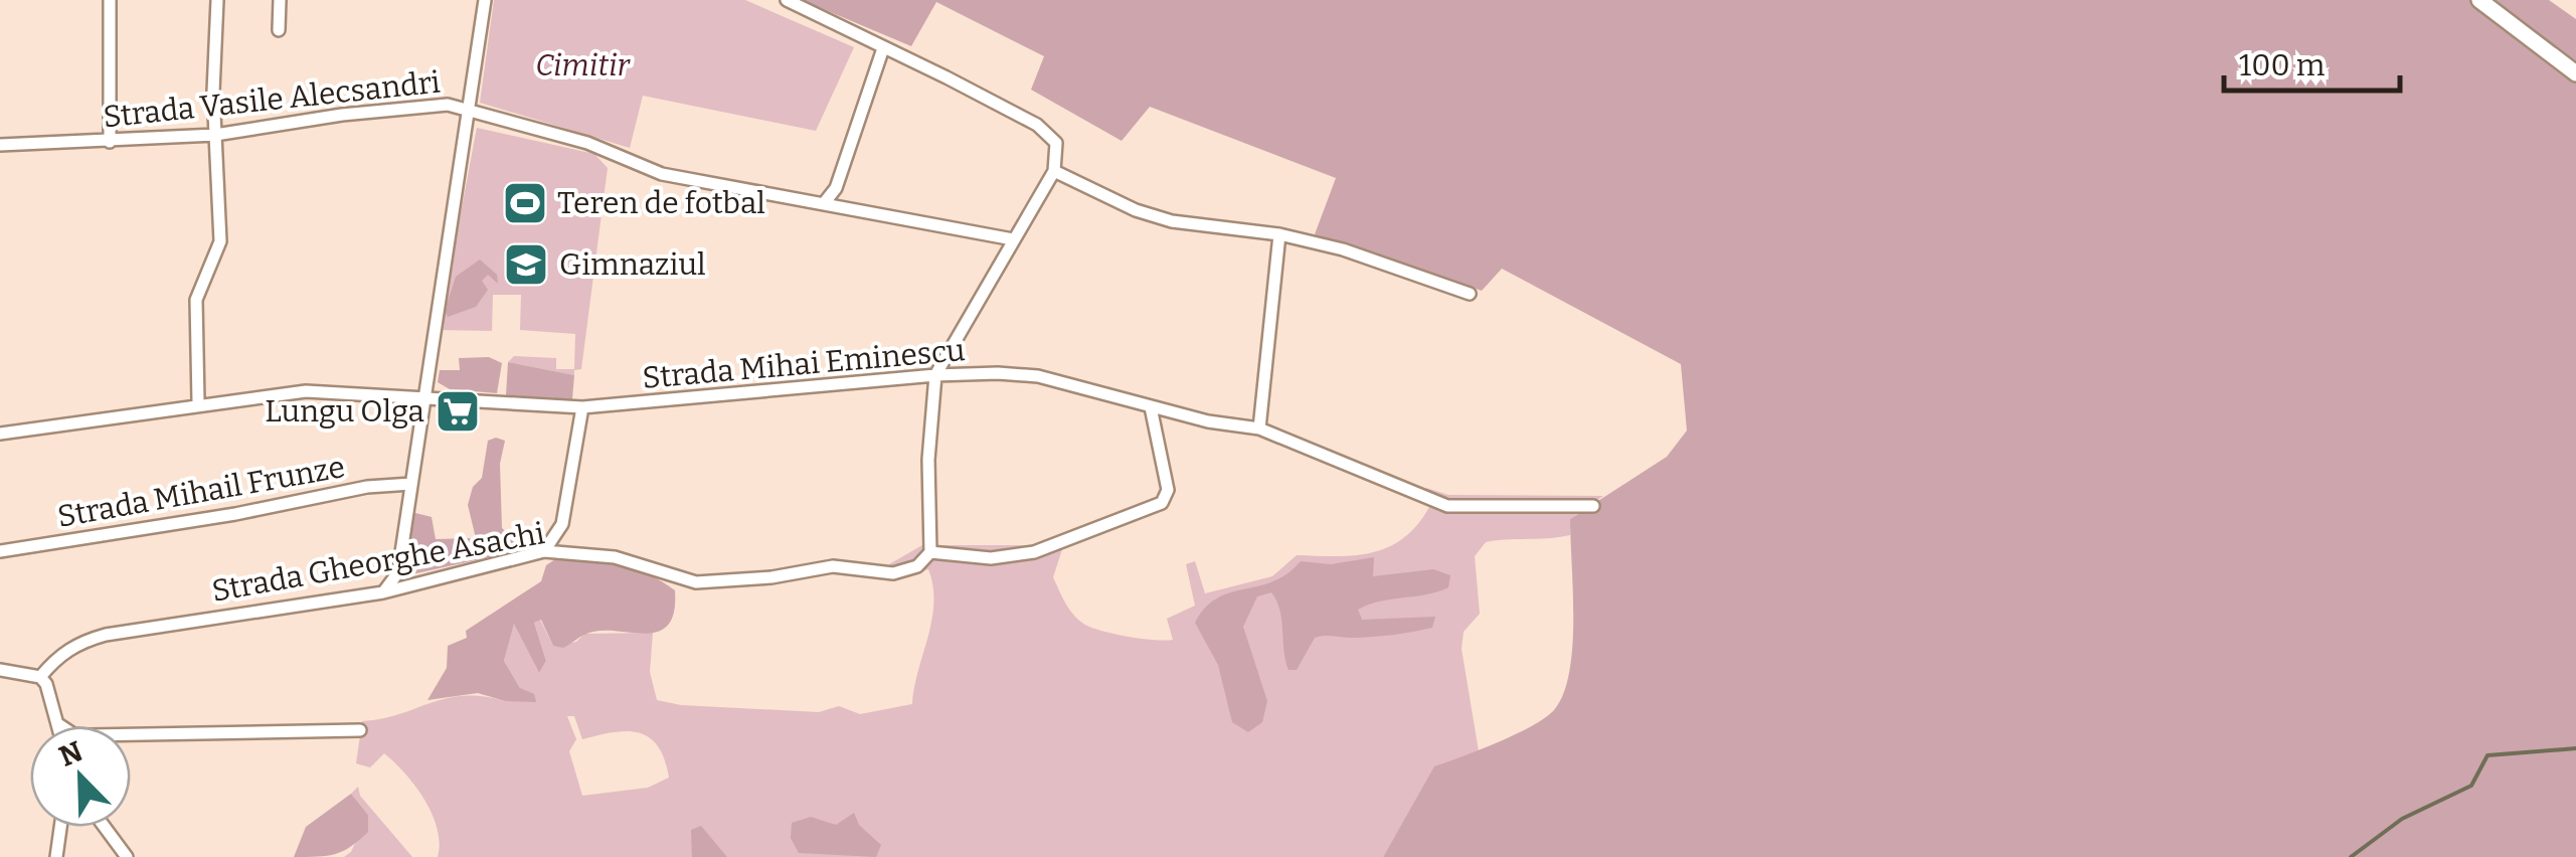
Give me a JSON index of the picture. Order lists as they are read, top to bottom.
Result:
{
  "streets": {
    "street": [
      "Strada Vasile Alecsandri",
      "Strada Mihai Eminescu",
      "Strada Mihail Frunze",
      "Strada Gheorghe Asachi"
    ]
  },
  "parks": ["Cimitir"],
  "places": {
    "sports": ["Teren de fotbal"],
    "school or university": ["Gimnaziul"],
    "supermarket": ["Lungu Olga"]
  },
  "scale_bar": "100 m",
  "north": "top left"
}
